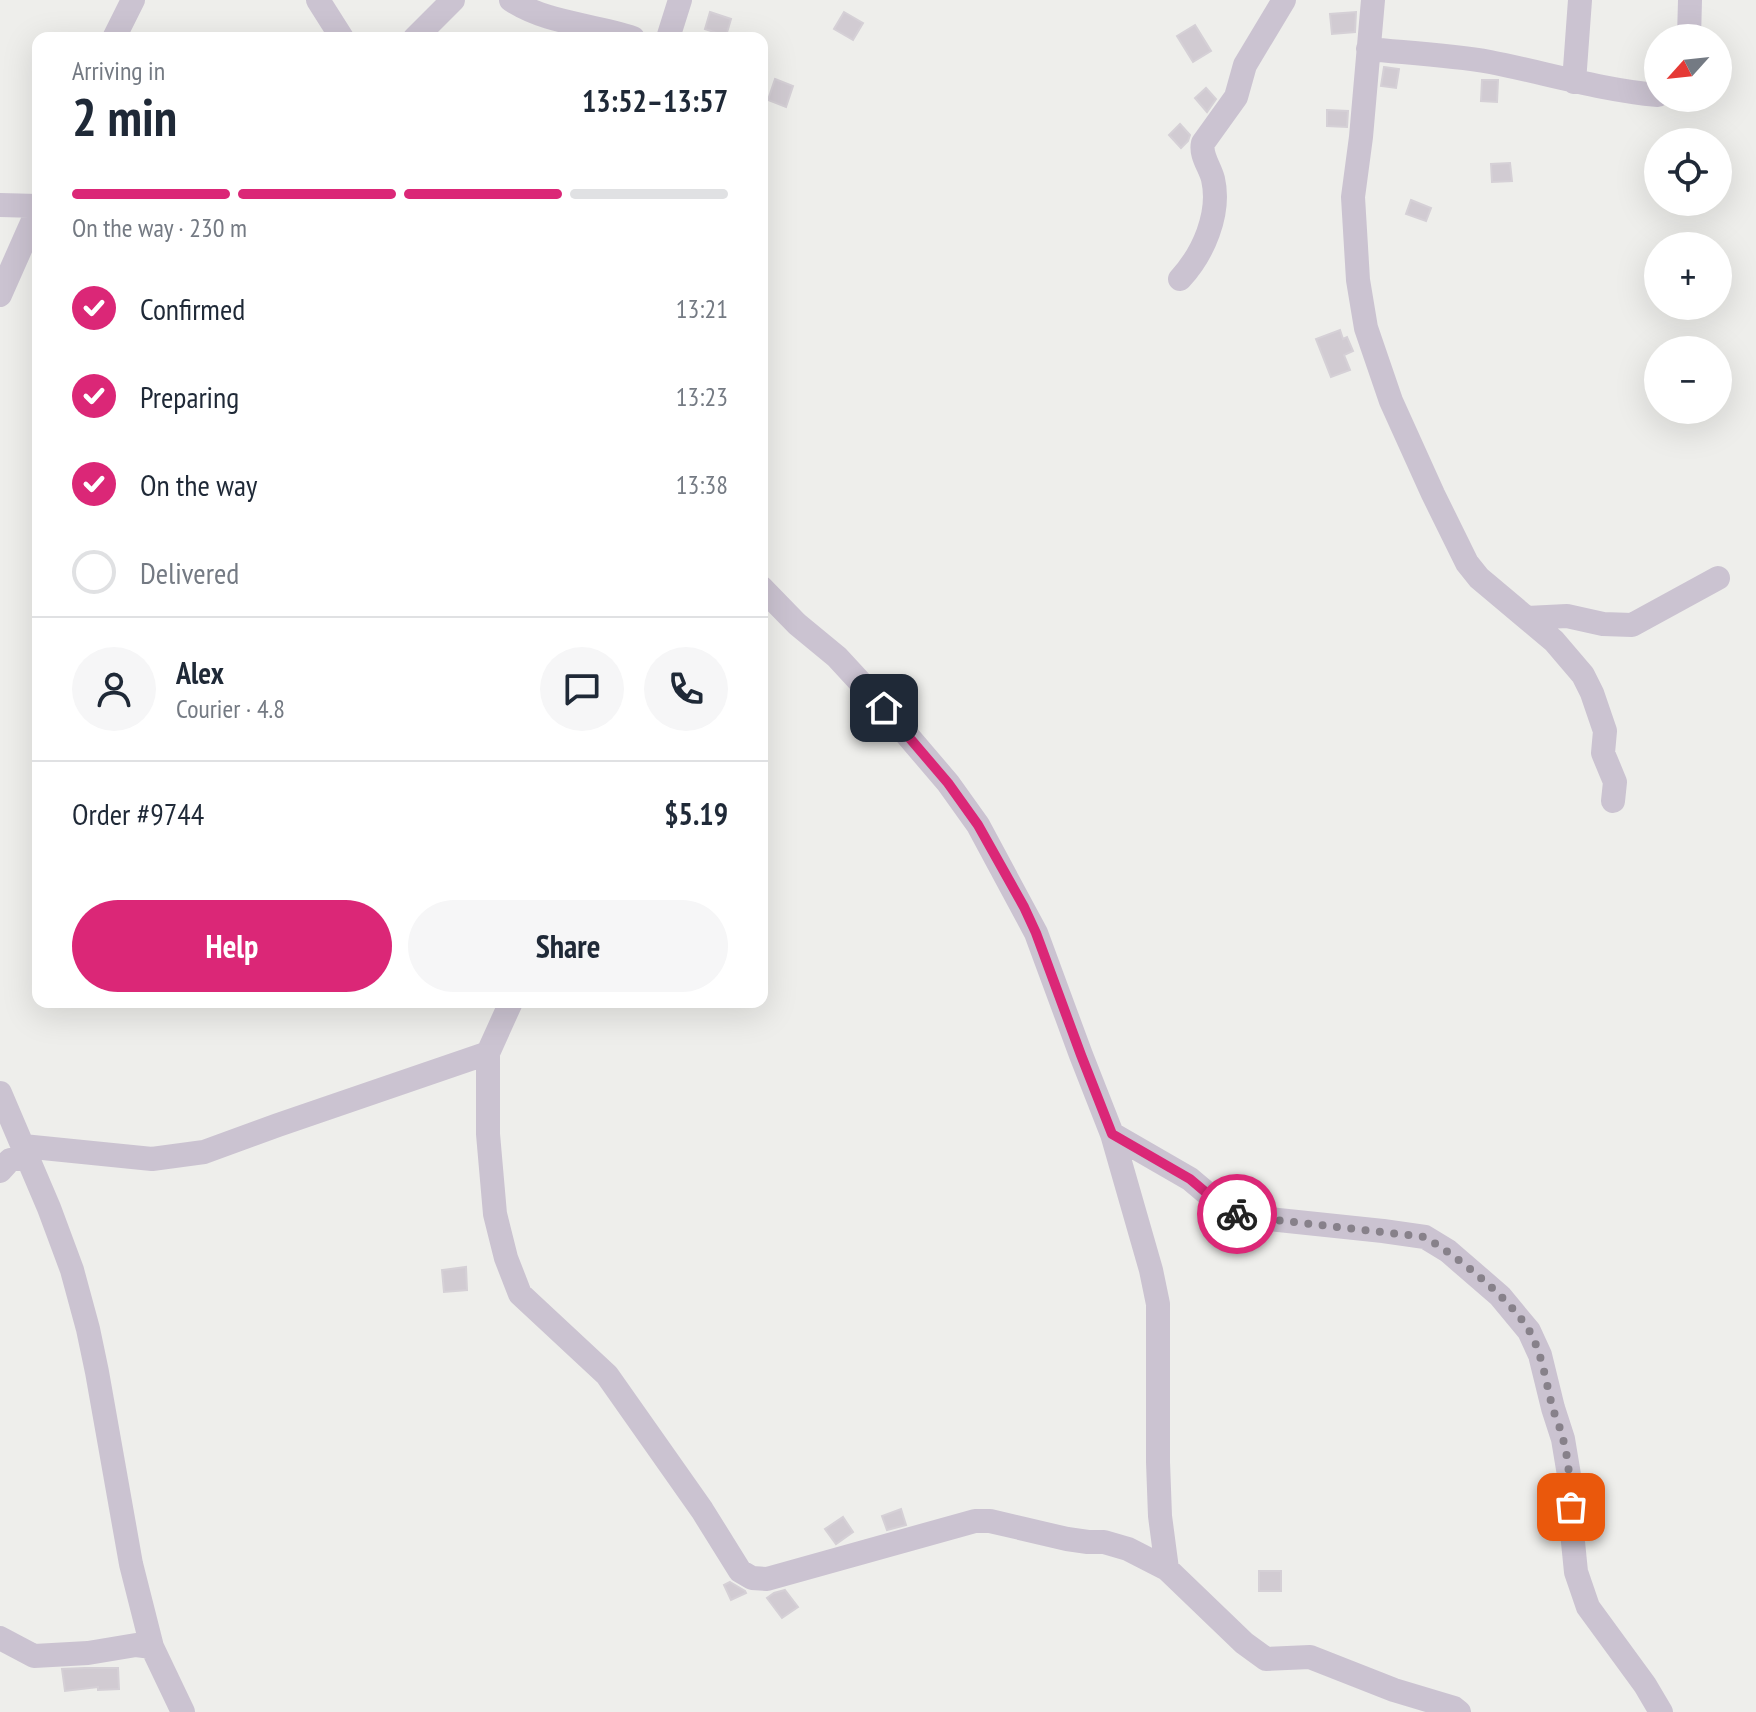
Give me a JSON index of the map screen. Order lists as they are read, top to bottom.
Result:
{
  "north": "bottom left",
  "page": {
    "map_buttons": ["+", "−"],
    "heading": ["2 min", "Arriving in", "13:52–13:57"],
    "panel": [
      "Alex",
      "Courier · 4.8",
      "Order #9744",
      "$5.19"
    ],
    "bar": "On the way · 230 m",
    "list": [
      ["Confirmed", "13:21"],
      ["Preparing", "13:23"],
      ["On the way", "13:38"],
      "Delivered"
    ],
    "buttons": ["Help", "Share"]
  }
}
